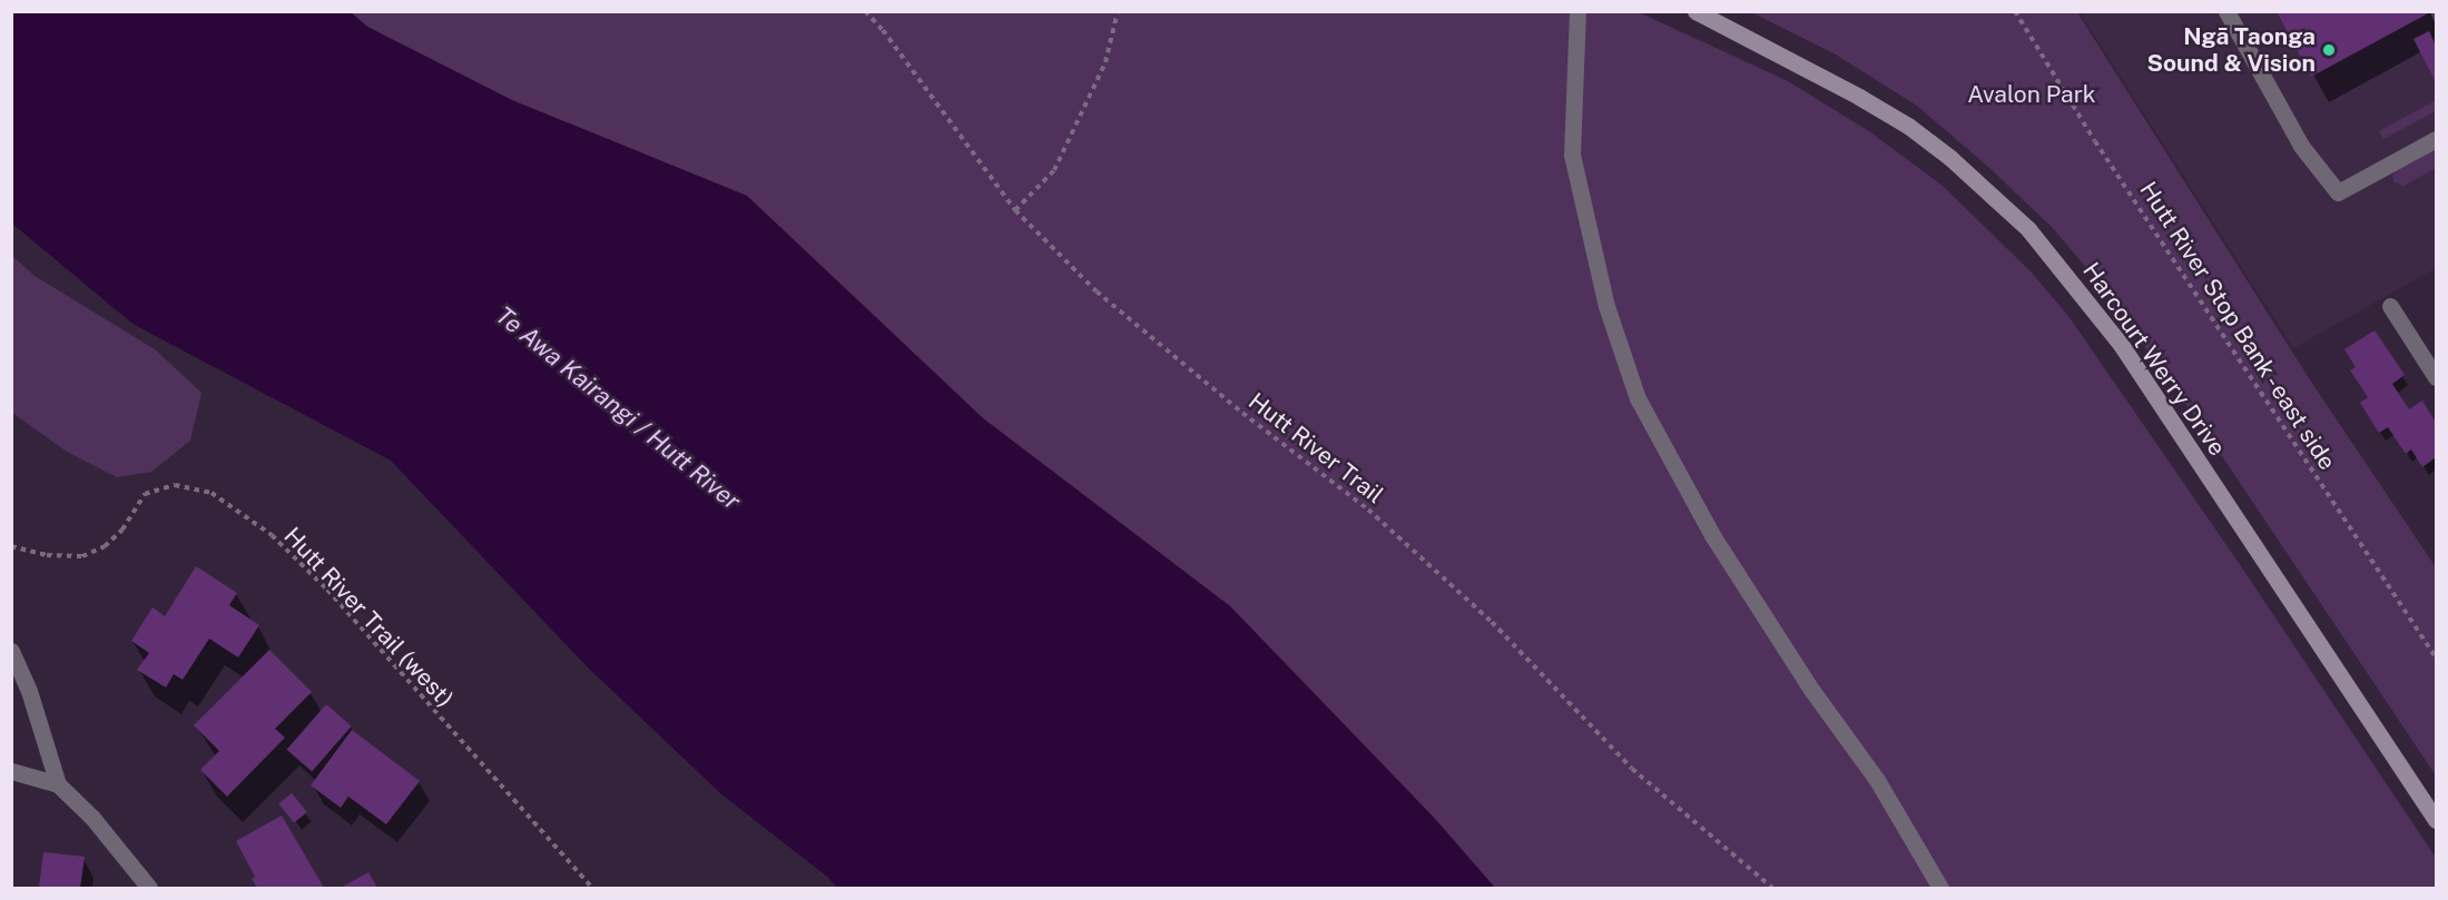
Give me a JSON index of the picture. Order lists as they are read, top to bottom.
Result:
{
  "streets": {
    "main road": ["Harcourt Werry Drive"],
    "path": ["Hutt River Stop Bank - east side", "Hutt River Trail", "Hutt River Trail (west)"]
  },
  "water": ["Te Awa Kairangi / Hutt River"],
  "parks": ["Avalon Park"],
  "places": ["Ngā Taonga Sound & Vision"]
}
